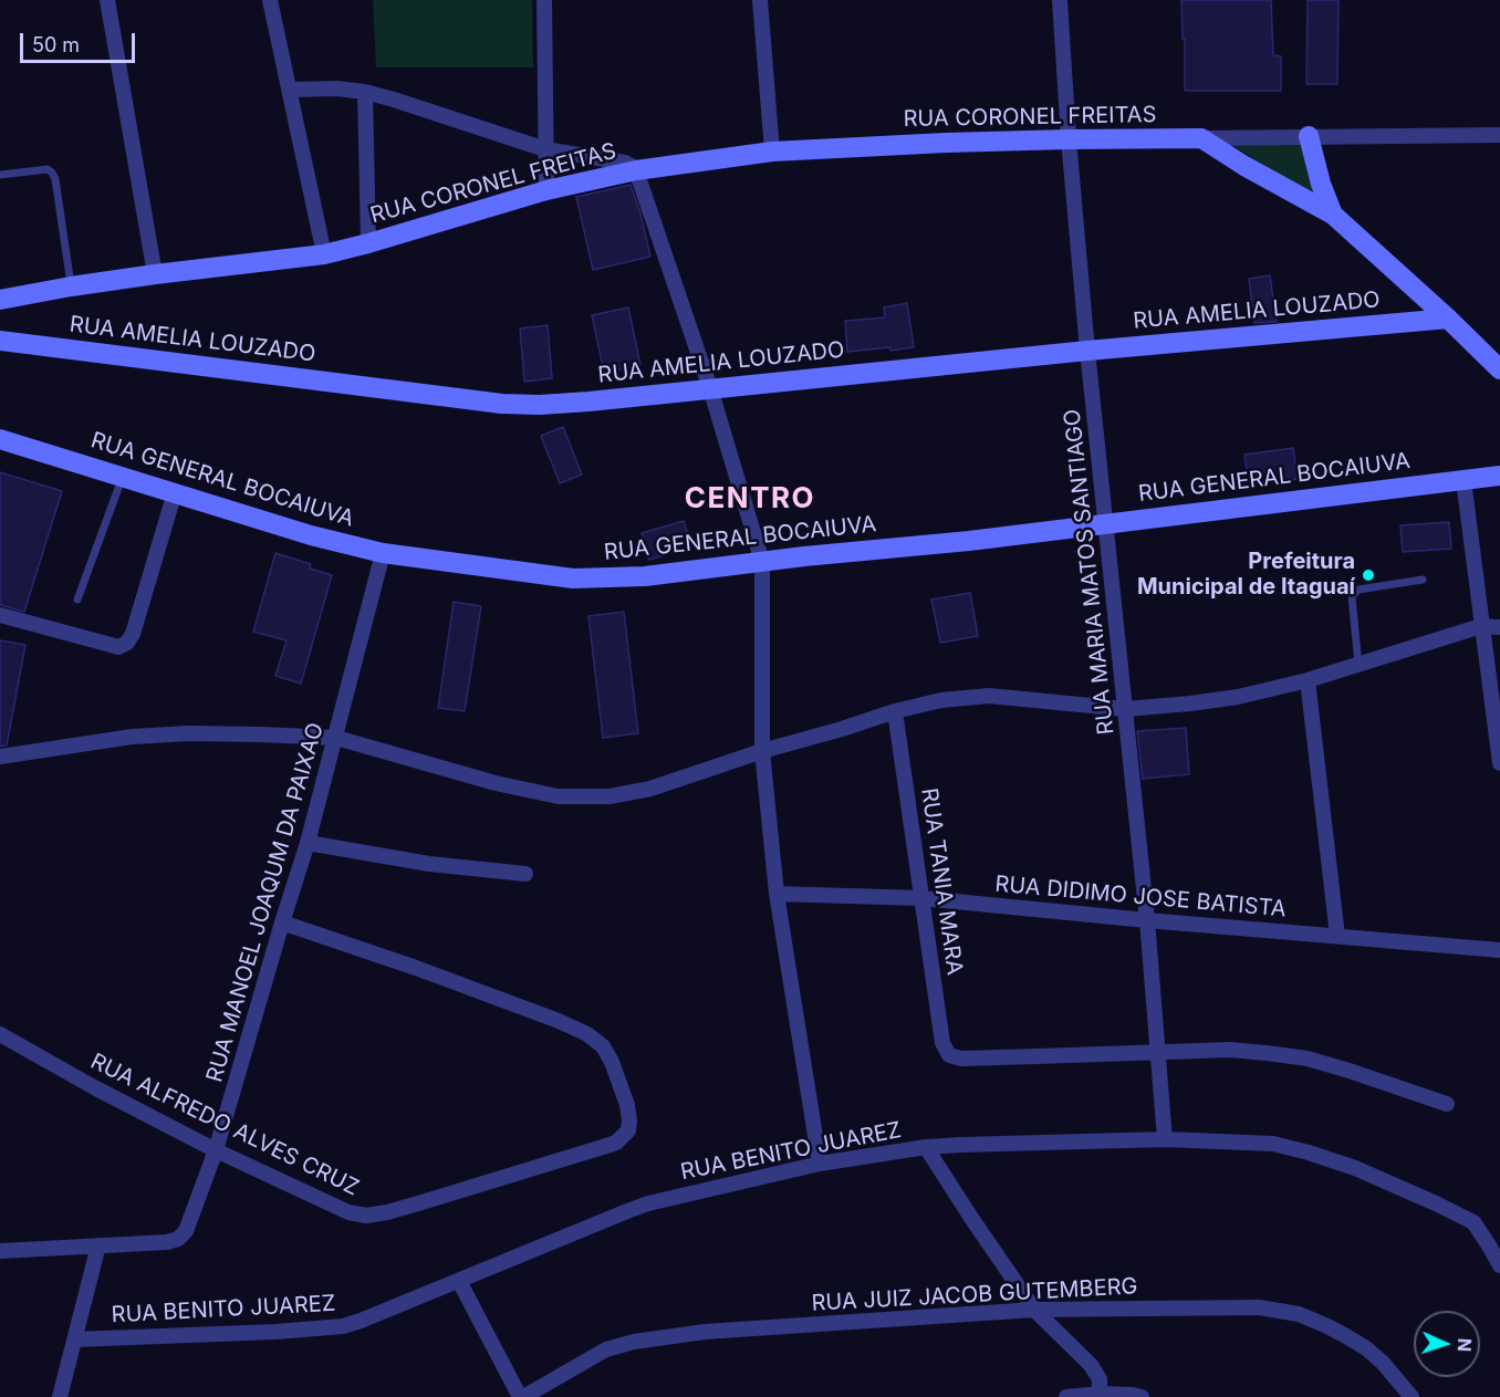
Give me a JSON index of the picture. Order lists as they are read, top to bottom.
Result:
{
  "streets": {
    "main road": ["RUA CORONEL FREITAS", "RUA AMELIA LOUZADO", "RUA GENERAL BOCAIUVA"],
    "street": [
      "RUA MARIA MATOS SANTIAGO",
      "RUA TANIA MARA",
      "RUA DIDIMO JOSE BATISTA",
      "RUA MANOEL JOAQUM DA PAIXAO",
      "RUA ALFREDO ALVES CRUZ",
      "RUA BENITO JUAREZ",
      "RUA JUIZ JACOB GUTEMBERG"
    ]
  },
  "crossings": [
    ["RUA CORONEL FREITAS", "RUA MARIA MATOS SANTIAGO"],
    ["RUA AMELIA LOUZADO", "RUA MARIA MATOS SANTIAGO"],
    ["RUA GENERAL BOCAIUVA", "RUA MARIA MATOS SANTIAGO"],
    ["RUA GENERAL BOCAIUVA", "RUA MANOEL JOAQUM DA PAIXAO"],
    ["RUA MARIA MATOS SANTIAGO", "RUA TANIA MARA"],
    ["RUA MARIA MATOS SANTIAGO", "RUA DIDIMO JOSE BATISTA"],
    ["RUA MARIA MATOS SANTIAGO", "RUA BENITO JUAREZ"],
    ["RUA TANIA MARA", "RUA DIDIMO JOSE BATISTA"],
    ["RUA MANOEL JOAQUM DA PAIXAO", "RUA ALFREDO ALVES CRUZ"]
  ],
  "districts": ["CENTRO"],
  "places": ["Prefeitura Municipal de Itaguaí"],
  "scale_bar": "50 m",
  "north": "right"
}
